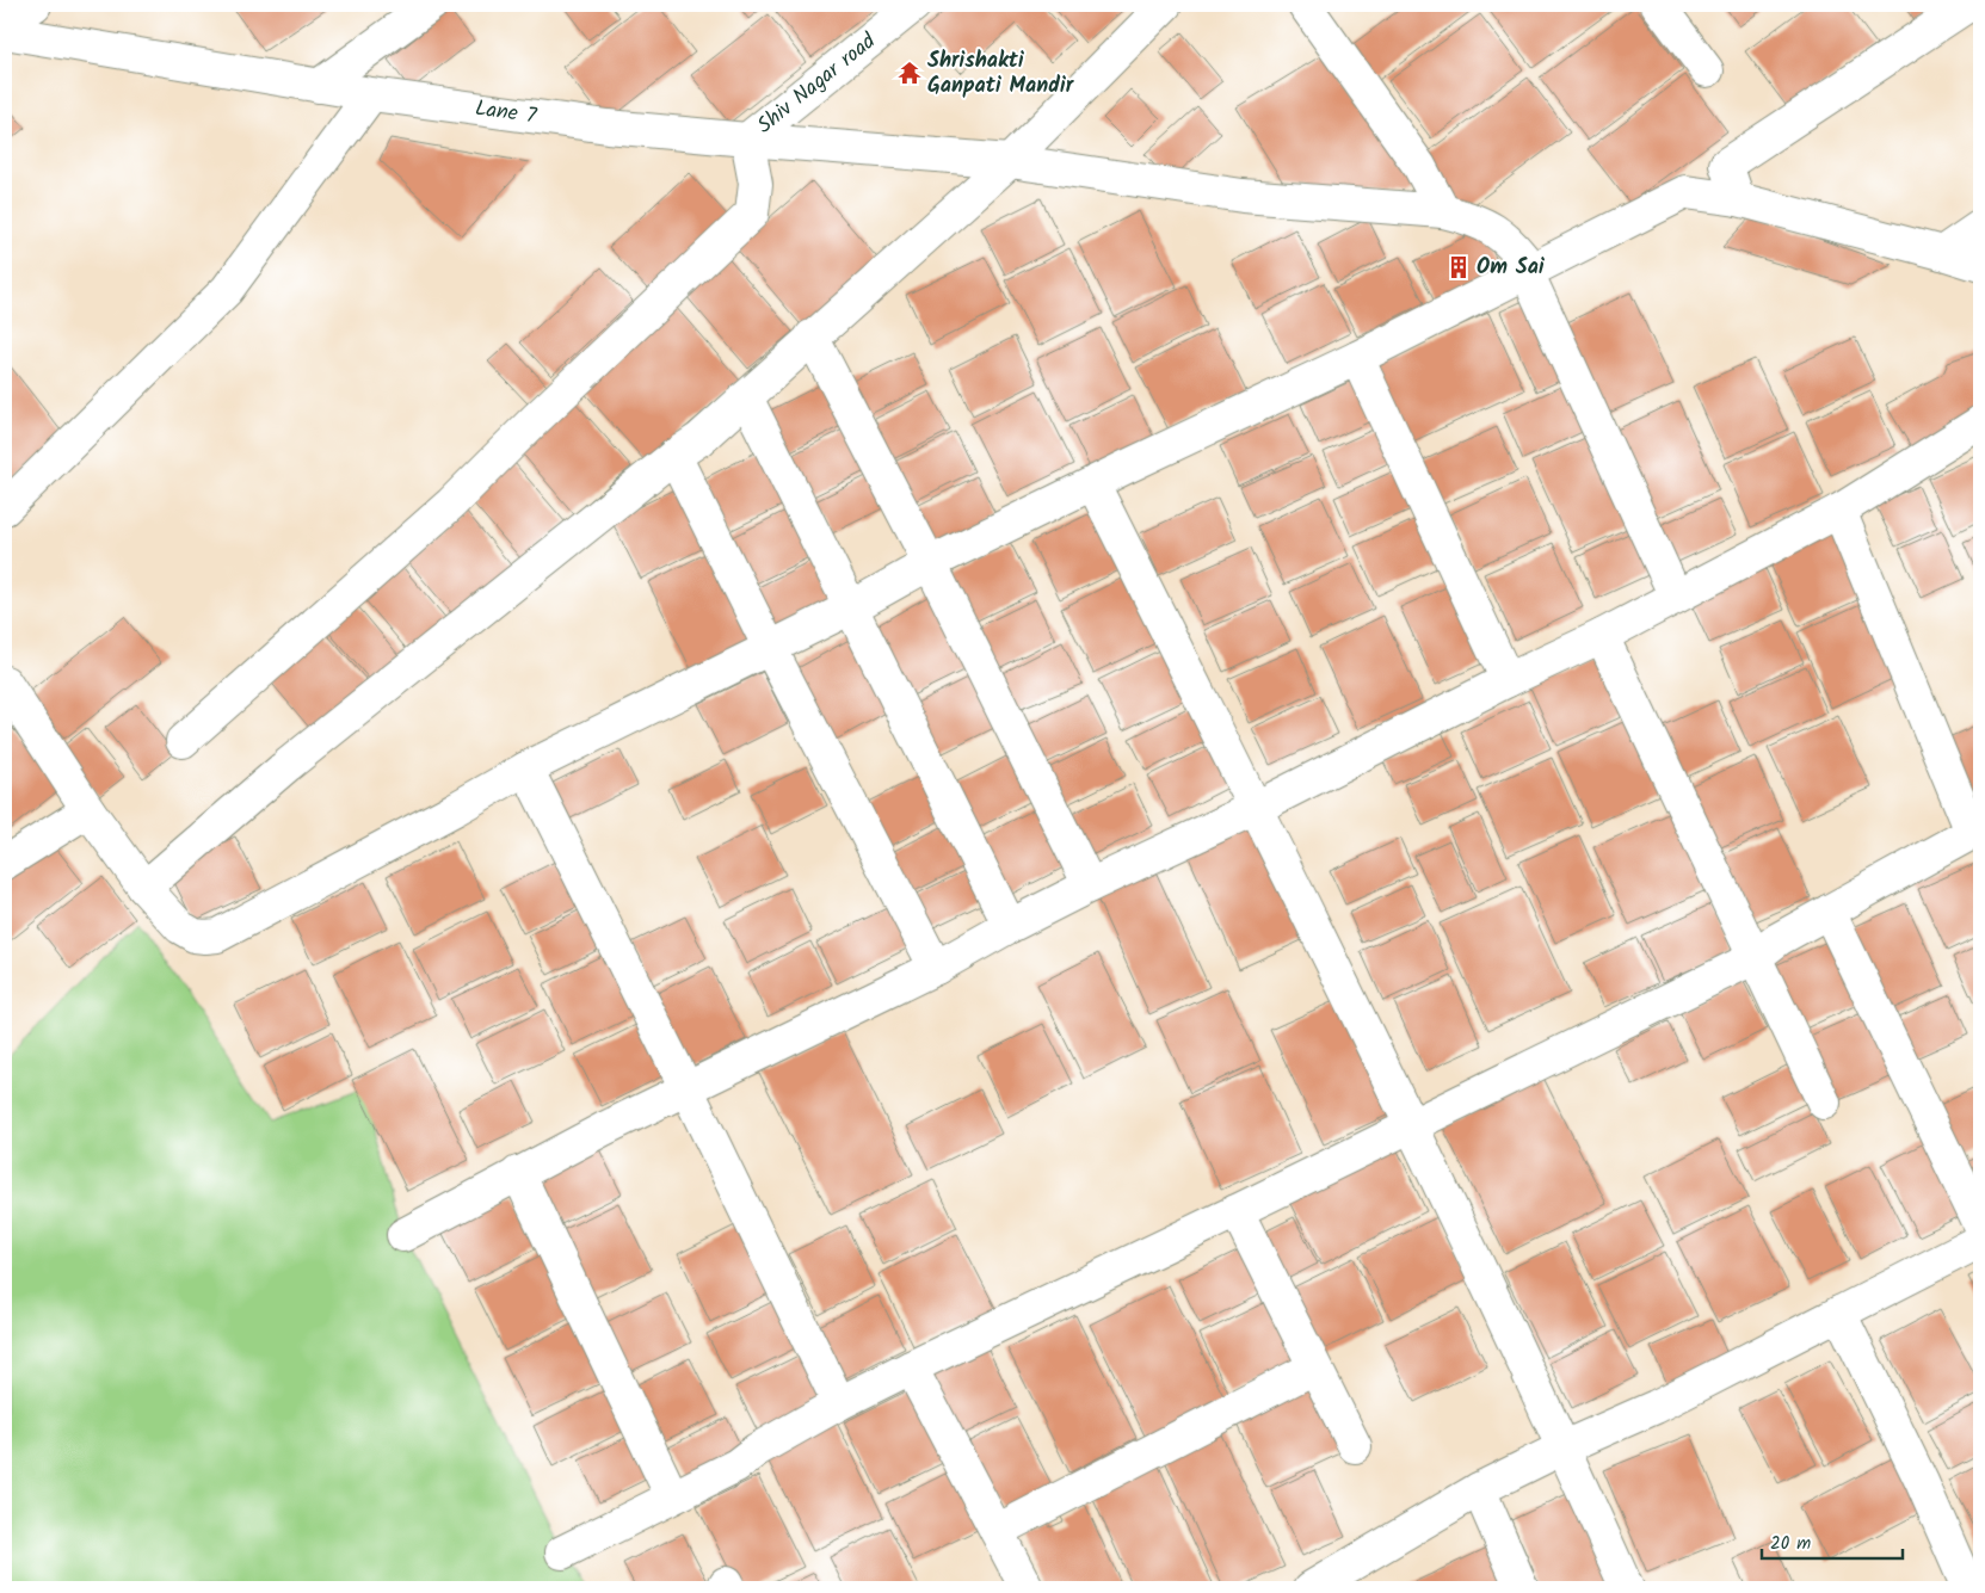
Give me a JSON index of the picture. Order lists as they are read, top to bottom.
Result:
{
  "streets": {
    "street": ["Shiv Nagar road", "Lane 7"]
  },
  "crossings": [
    ["Shiv Nagar road", "Lane 7"]
  ],
  "places": {
    "temple": ["Shrishakti Ganpati Mandir"],
    "building": ["Om Sai"]
  },
  "scale_bar": "20 m"
}
